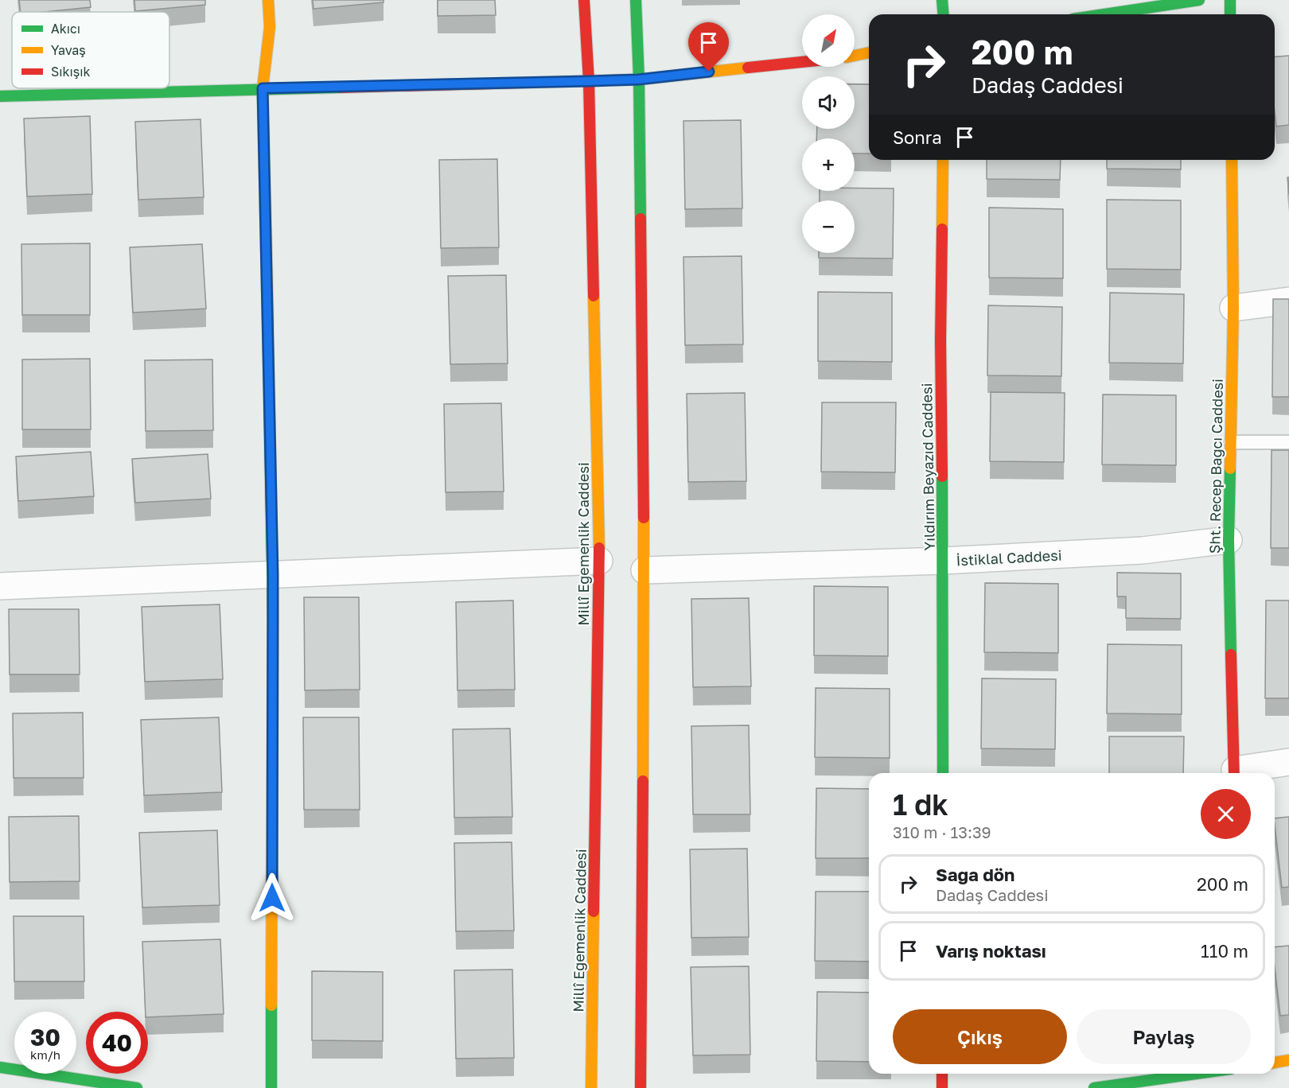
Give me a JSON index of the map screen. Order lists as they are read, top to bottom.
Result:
{
  "streets": {
    "street": [
      "Şht. Recep Bağcı Caddesi",
      "Yıldırım Beyazıd Caddesi",
      "Millî Egemenlik Caddesi",
      "İstiklal Caddesi"
    ]
  },
  "crossings": [
    ["Şht. Recep Bağcı Caddesi", "İstiklal Caddesi"],
    ["Yıldırım Beyazıd Caddesi", "İstiklal Caddesi"]
  ],
  "legend": ["Akıcı", "Yavaş", "Sıkışık"],
  "north": "top right",
  "page": {
    "map_buttons": ["+", "−"],
    "turn": ["200 m", "Dadaş Caddesi"],
    "then": "Sonra",
    "heading": ["1 dk", "310 m · 13:39"],
    "list": [
      {
        "name": "Sağa dön",
        "note": "Dadaş Caddesi",
        "value": "200 m"
      },
      {
        "name": "Varış noktası",
        "value": "110 m"
      }
    ],
    "buttons": ["Çıkış", "Paylaş"],
    "speed": "30 km/h",
    "limit": "40"
  }
}
